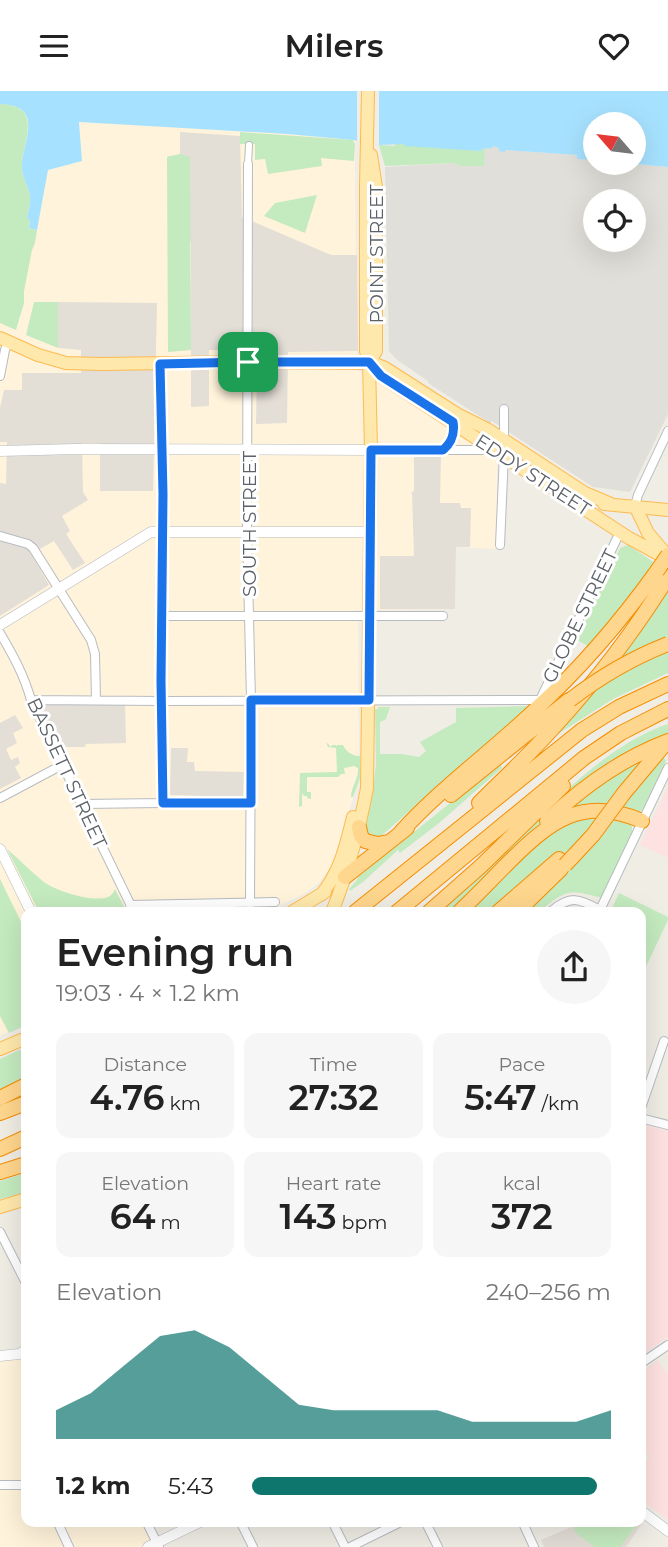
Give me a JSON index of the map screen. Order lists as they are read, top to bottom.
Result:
{
  "streets": {
    "main road": ["POINT STREET", "EDDY STREET"],
    "street": ["SOUTH STREET", "GLOBE STREET", "BASSETT STREET"]
  },
  "crossings": [
    ["POINT STREET", "EDDY STREET"],
    ["POINT STREET", "GLOBE STREET"],
    ["EDDY STREET", "SOUTH STREET"],
    ["EDDY STREET", "GLOBE STREET"]
  ],
  "north": "top left",
  "page": {
    "header": "Milers",
    "heading": ["Evening run", "19:03 · 4 × 1.2 km"],
    "stats": [
      ["Distance", "4.76 km"],
      ["Time", "27:32"],
      ["Pace", "5:47 /km"],
      ["Elevation", "64 m"],
      ["Heart rate", "143 bpm"],
      ["kcal", "372"]
    ],
    "chart": ["Elevation", "240–256 m"],
    "list": [
      {
        "name": "1.2 km",
        "note": "5:43"
      }
    ]
  }
}
